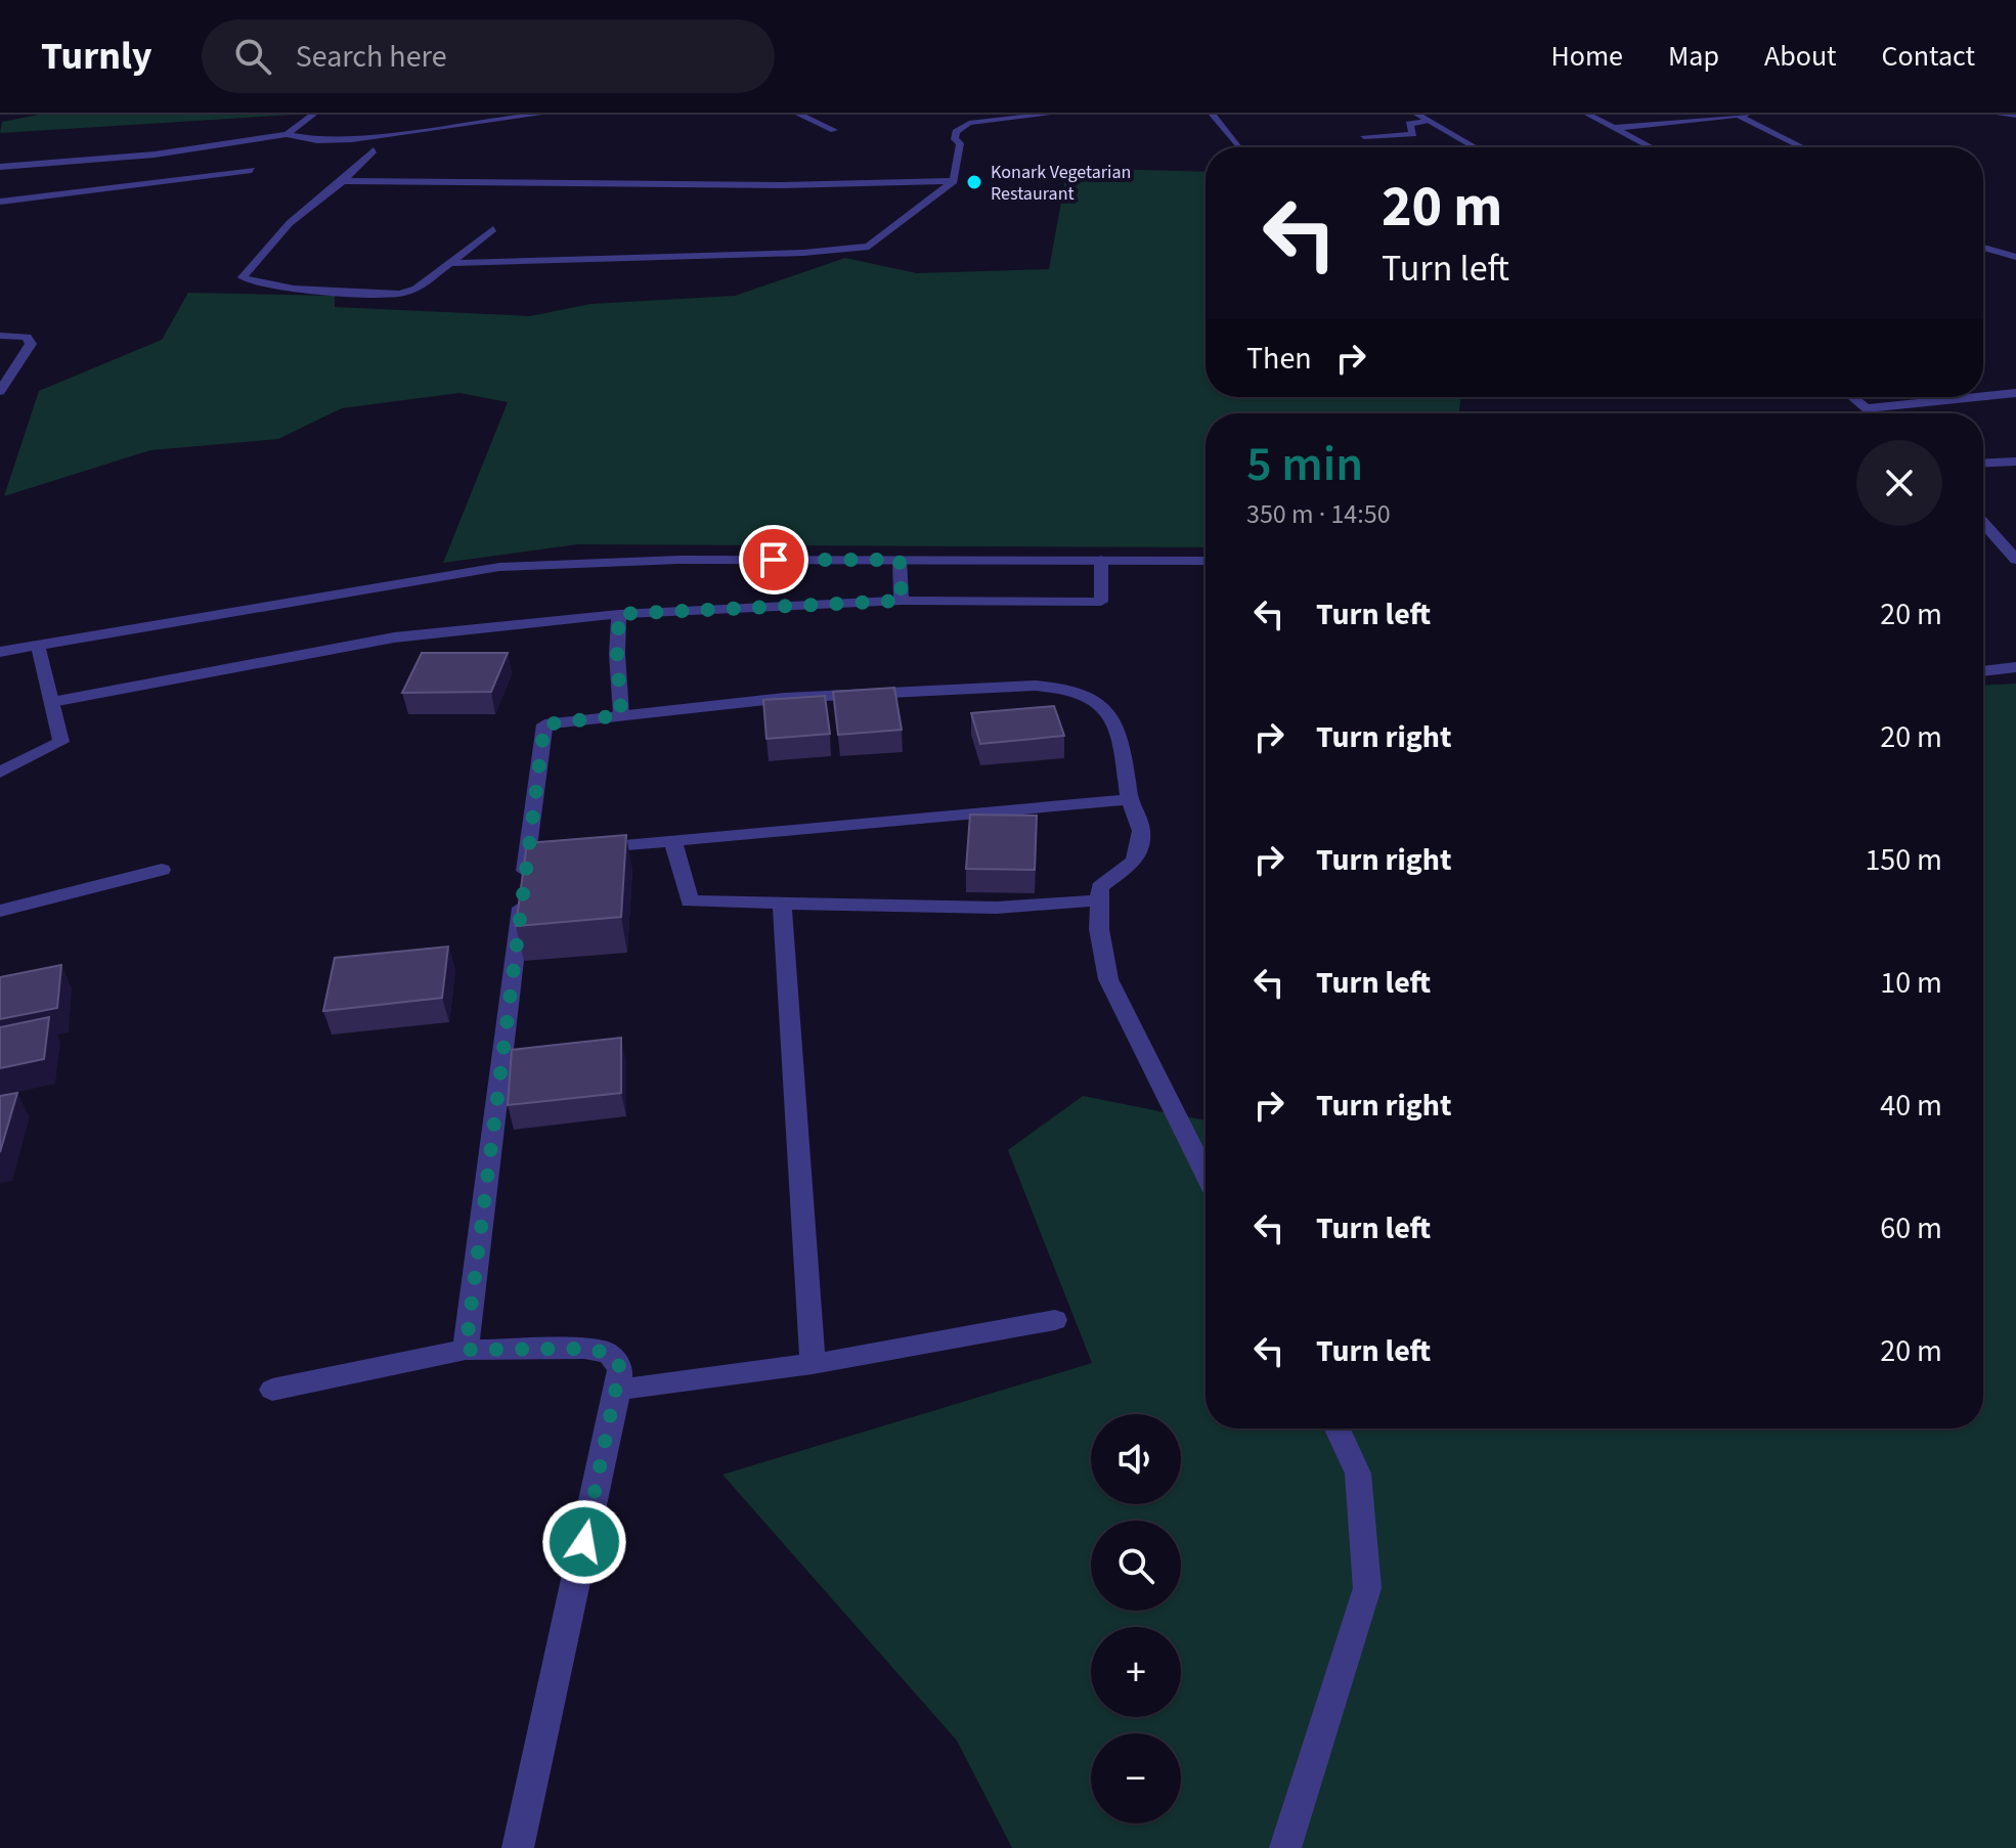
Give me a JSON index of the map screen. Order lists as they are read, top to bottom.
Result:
{
  "places": ["Konark Vegetarian Restaurant"],
  "page": {
    "header": "Turnly",
    "search": "Search here",
    "nav": [
      "Home",
      "Map",
      "About",
      "Contact"
    ],
    "turn": ["20 m", "Turn left"],
    "then": "Then",
    "heading": ["5 min", "350 m · 14:50"],
    "list": [
      {
        "name": "Turn left",
        "value": "20 m"
      },
      {
        "name": "Turn right",
        "value": "20 m"
      },
      {
        "name": "Turn right",
        "value": "150 m"
      },
      {
        "name": "Turn left",
        "value": "10 m"
      },
      {
        "name": "Turn right",
        "value": "40 m"
      },
      {
        "name": "Turn left",
        "value": "60 m"
      },
      {
        "name": "Turn left",
        "value": "20 m"
      }
    ],
    "map_buttons": ["+", "−"]
  }
}
